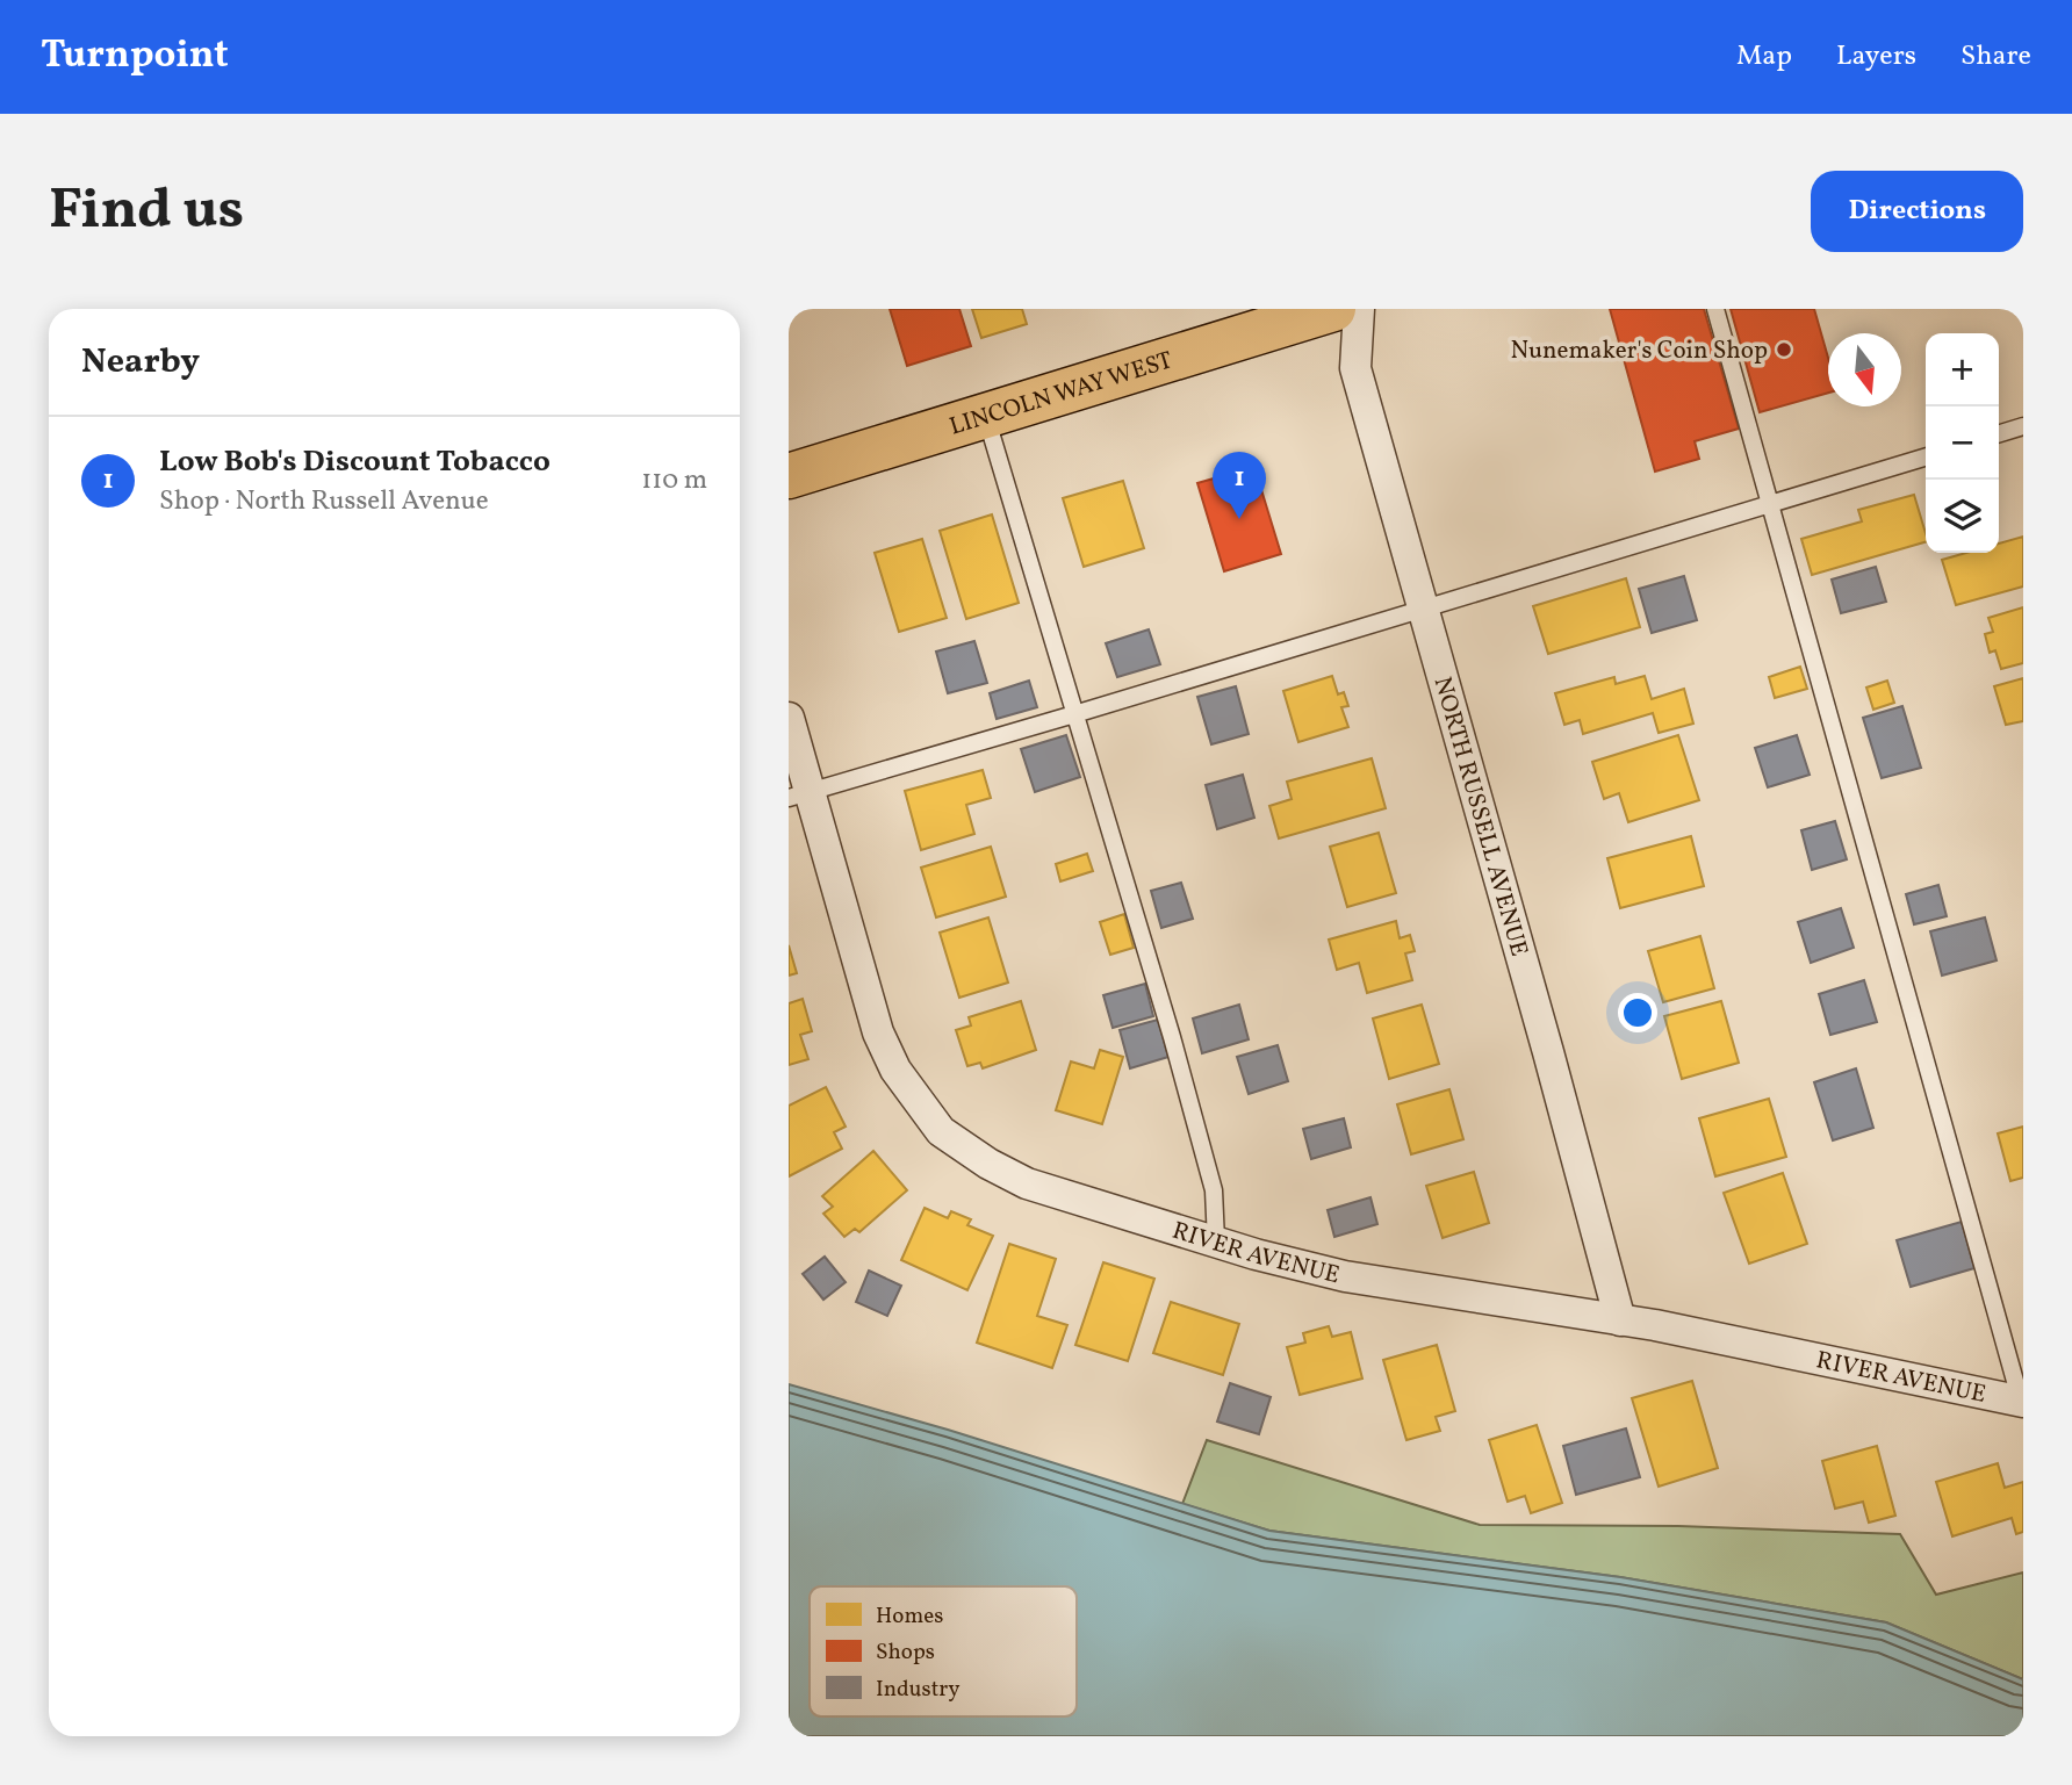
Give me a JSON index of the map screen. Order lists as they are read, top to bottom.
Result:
{
  "streets": {
    "main road": ["LINCOLN WAY WEST"],
    "street": ["NORTH RUSSELL AVENUE", "RIVER AVENUE"]
  },
  "crossings": [
    ["NORTH RUSSELL AVENUE", "RIVER AVENUE"]
  ],
  "places": ["Nunemaker's Coin Shop"],
  "legend": ["Homes", "Shops", "Industry"],
  "north": "bottom",
  "page": {
    "header": "Turnpoint",
    "nav": ["Map", "Layers", "Share"],
    "buttons": "Directions",
    "title": "Find us",
    "heading": "Nearby",
    "map_buttons": ["+", "−"],
    "list": [
      {
        "mark": "1",
        "name": "Low Bob's Discount Tobacco",
        "note": "Shop · North Russell Avenue",
        "value": "110 m"
      }
    ],
    "pins": "1"
  }
}
